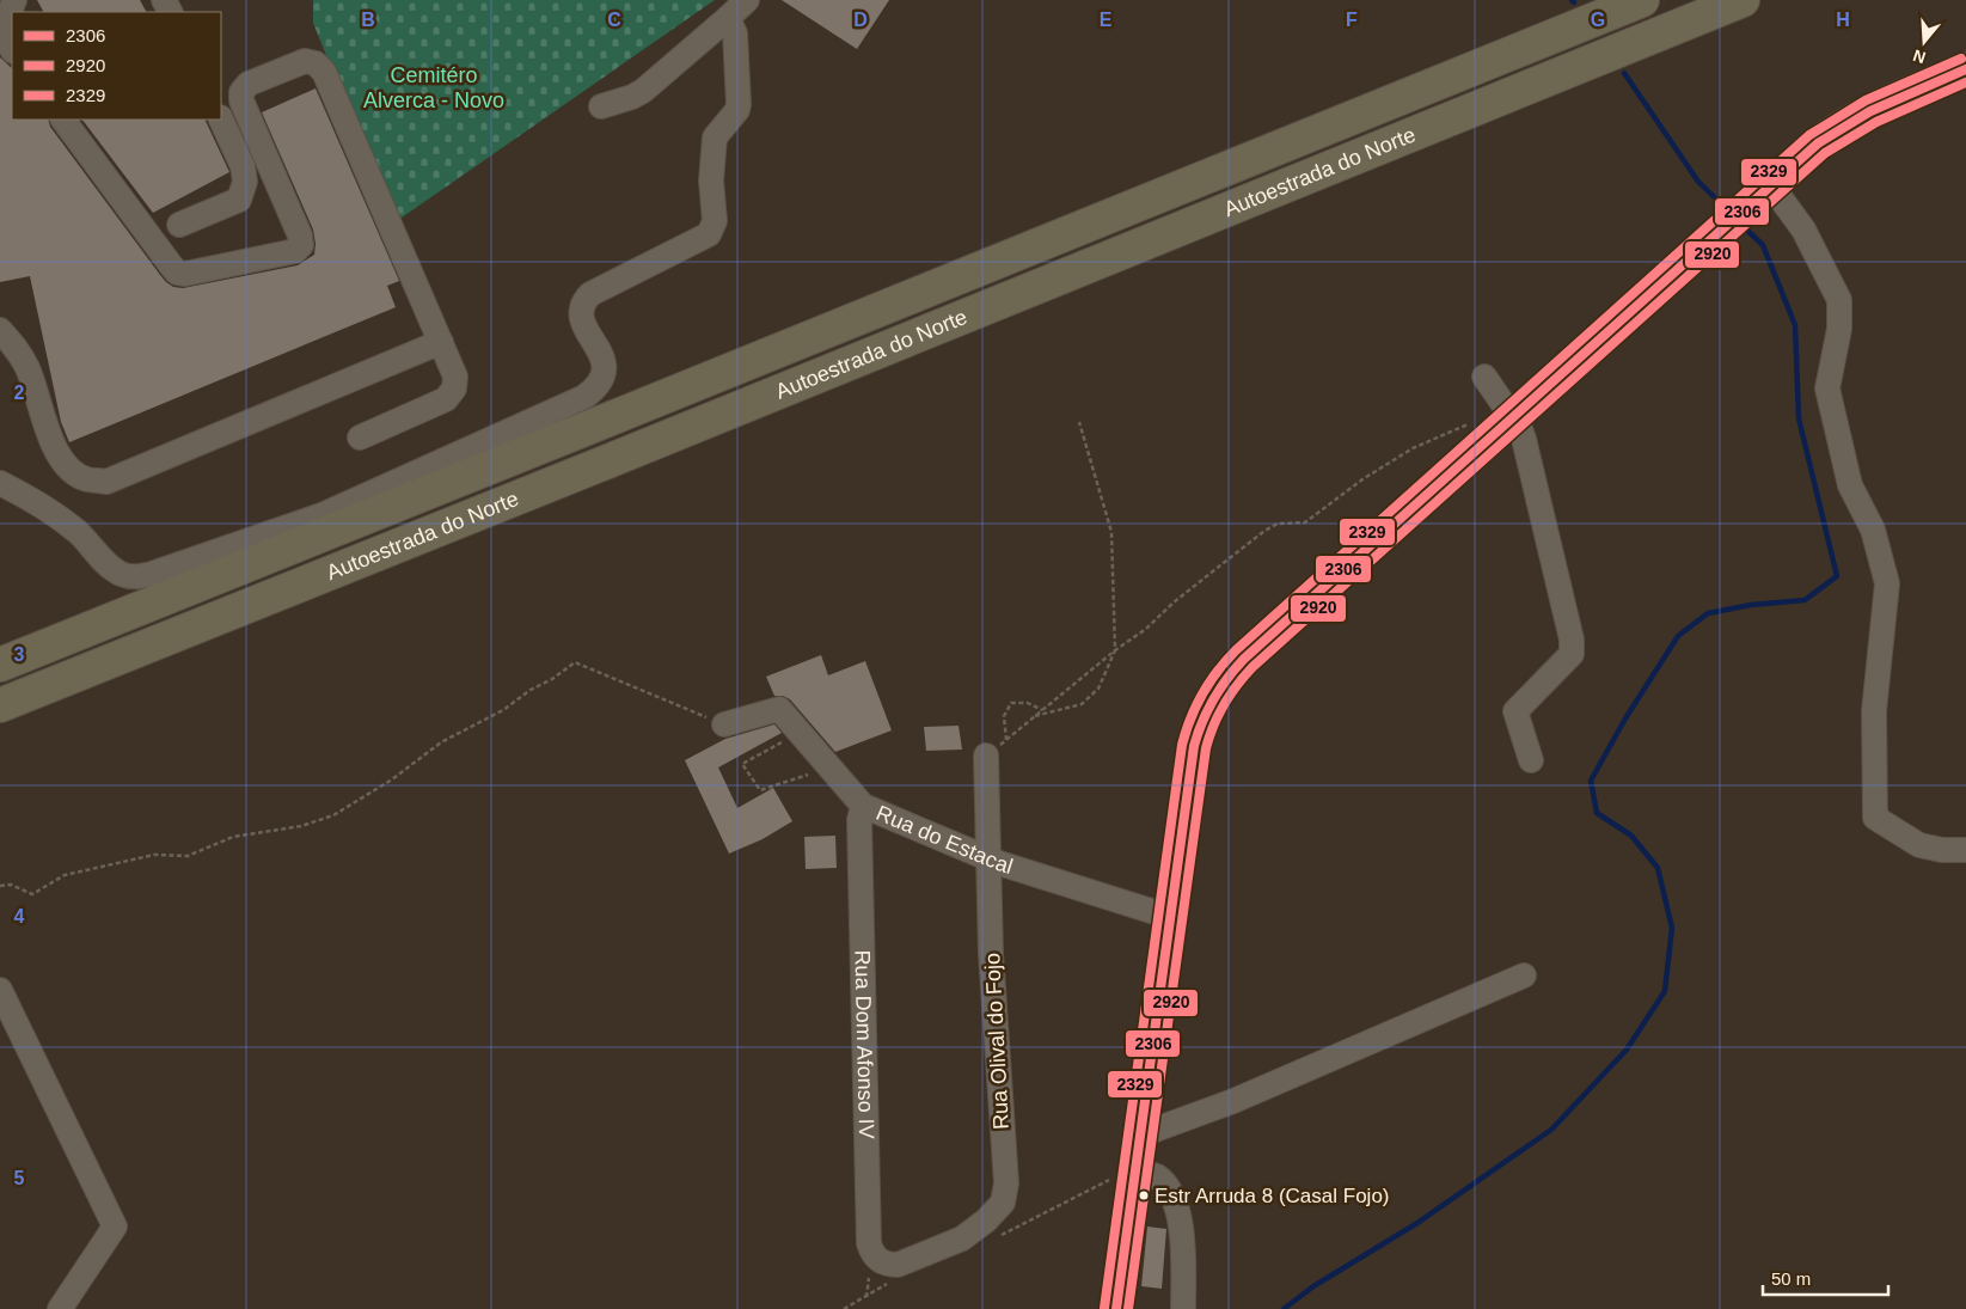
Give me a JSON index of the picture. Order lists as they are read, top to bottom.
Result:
{
  "streets": {
    "highway": ["Autoestrada do Norte"],
    "street": ["Rua do Estacal", "Rua Olival do Fojo", "Rua Dom Afonso IV"]
  },
  "crossings": [
    ["Rua do Estacal", "Rua Olival do Fojo"],
    ["Rua do Estacal", "Rua Dom Afonso IV"],
    ["Rua Olival do Fojo", "Rua Dom Afonso IV"]
  ],
  "parks": ["Cemitéro Alverca - Novo"],
  "places": ["Estr Arruda 8 (Casal Fojo)"],
  "lines": ["transit line 2329", "transit line 2306", "transit line 2920"],
  "legend": ["2306", "2920", "2329"],
  "scale_bar": "50 m",
  "north": "bottom",
  "grid": {
    "columns": [
      "B",
      "C",
      "D",
      "E",
      "F",
      "G",
      "H"
    ],
    "rows": [
      "2",
      "3",
      "4",
      "5"
    ]
  }
}
